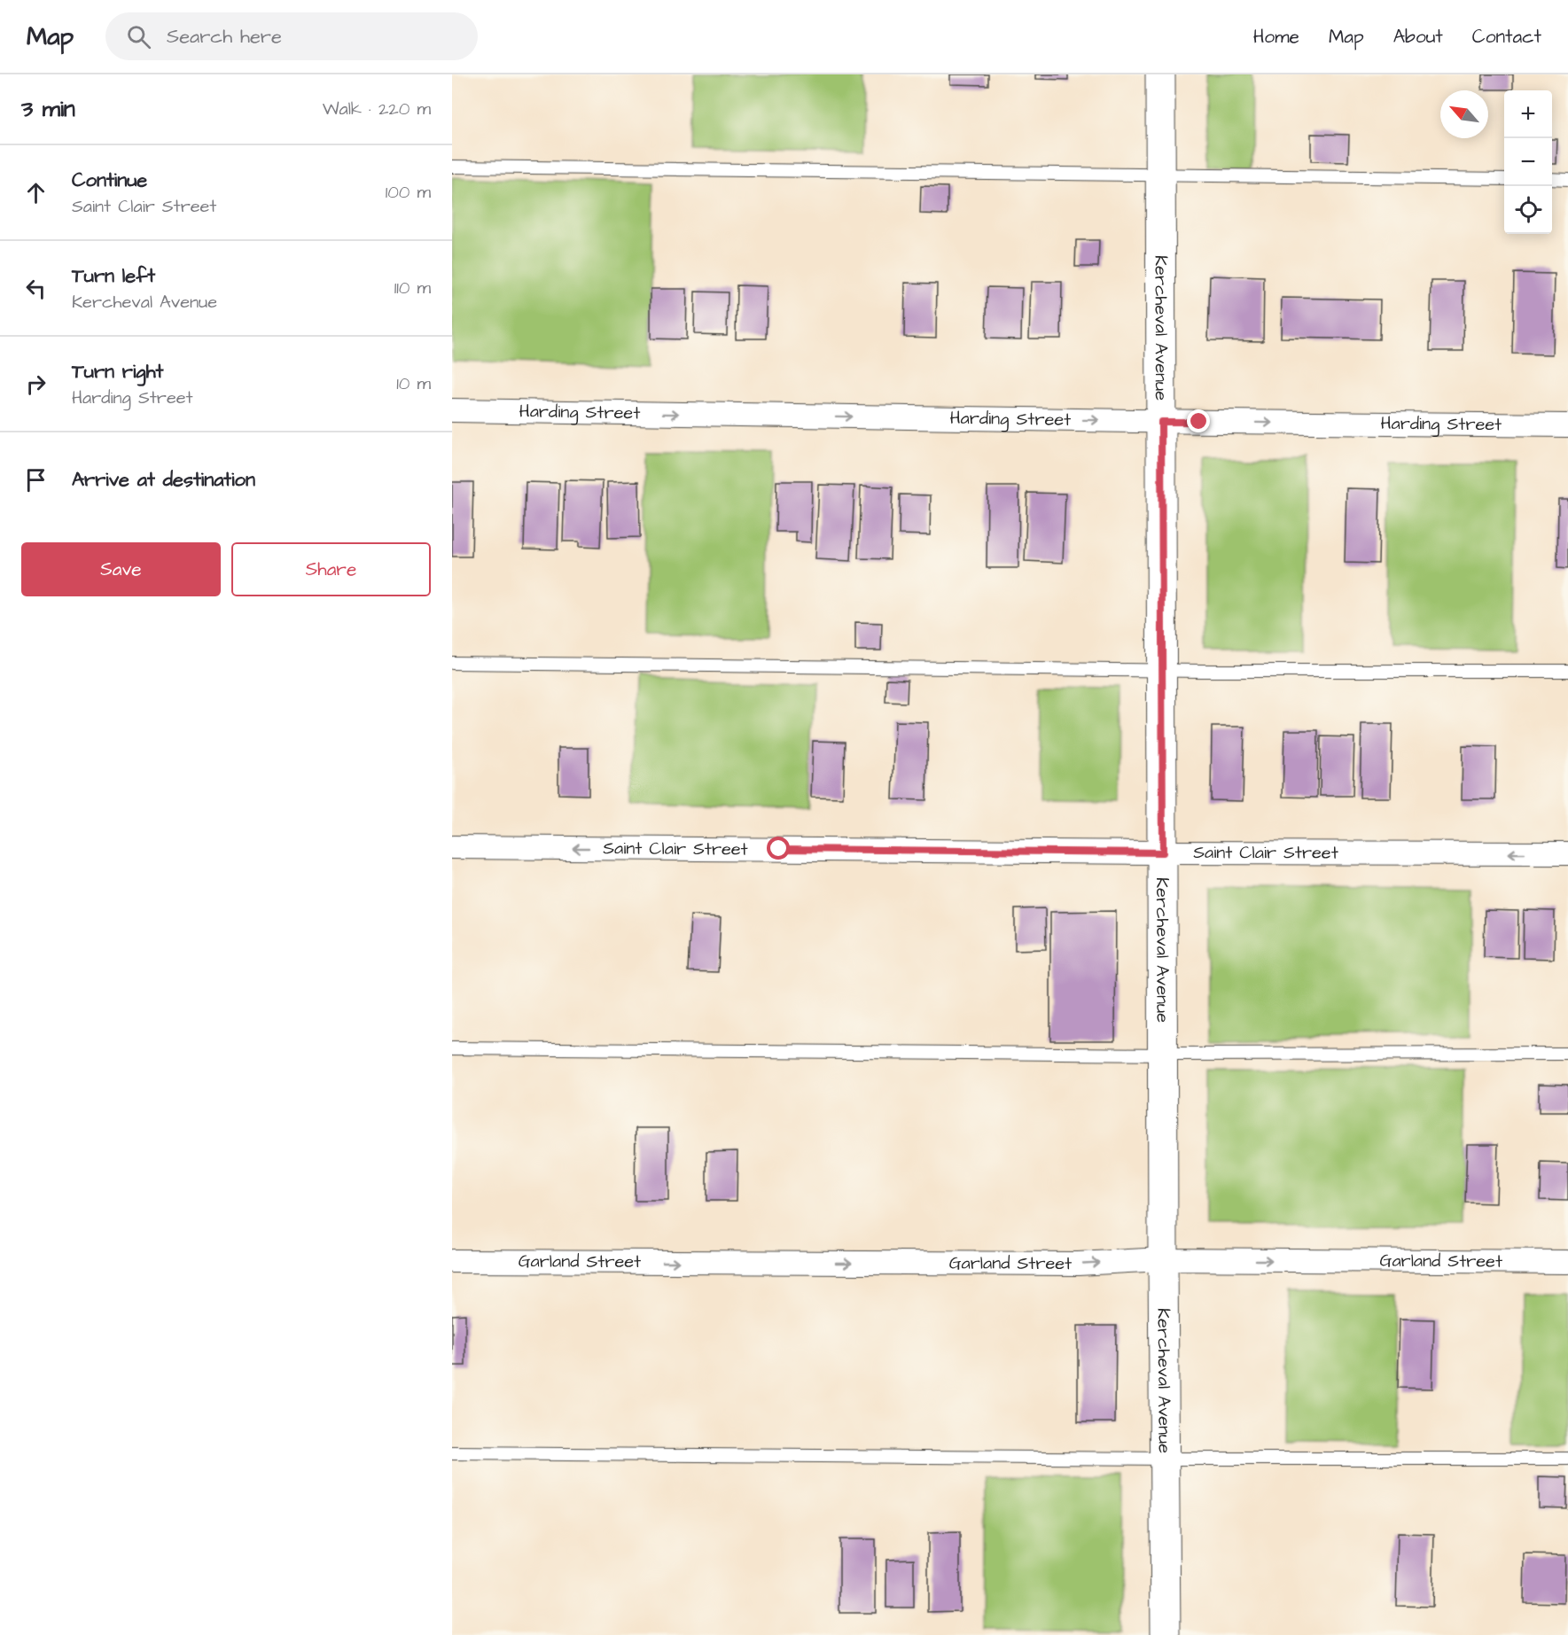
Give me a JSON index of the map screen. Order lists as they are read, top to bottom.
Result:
{
  "streets": {
    "street": [
      "Kercheval Avenue",
      "Harding Street",
      "Saint Clair Street",
      "Garland Street"
    ]
  },
  "crossings": [
    ["Kercheval Avenue", "Harding Street"],
    ["Kercheval Avenue", "Saint Clair Street"],
    ["Kercheval Avenue", "Garland Street"]
  ],
  "one_way": ["Harding Street", "Saint Clair Street", "Garland Street"],
  "north": "top left",
  "page": {
    "header": "Map",
    "search": "Search here",
    "nav": [
      "Home",
      "Map",
      "About",
      "Contact"
    ],
    "heading": ["3 min", "Walk · 220 m"],
    "map_buttons": ["+", "−"],
    "list": [
      ["Continue", "Saint Clair Street", "100 m"],
      ["Turn left", "Kercheval Avenue", "110 m"],
      ["Turn right", "Harding Street", "10 m"],
      "Arrive at destination"
    ],
    "buttons": ["Save", "Share"]
  }
}
